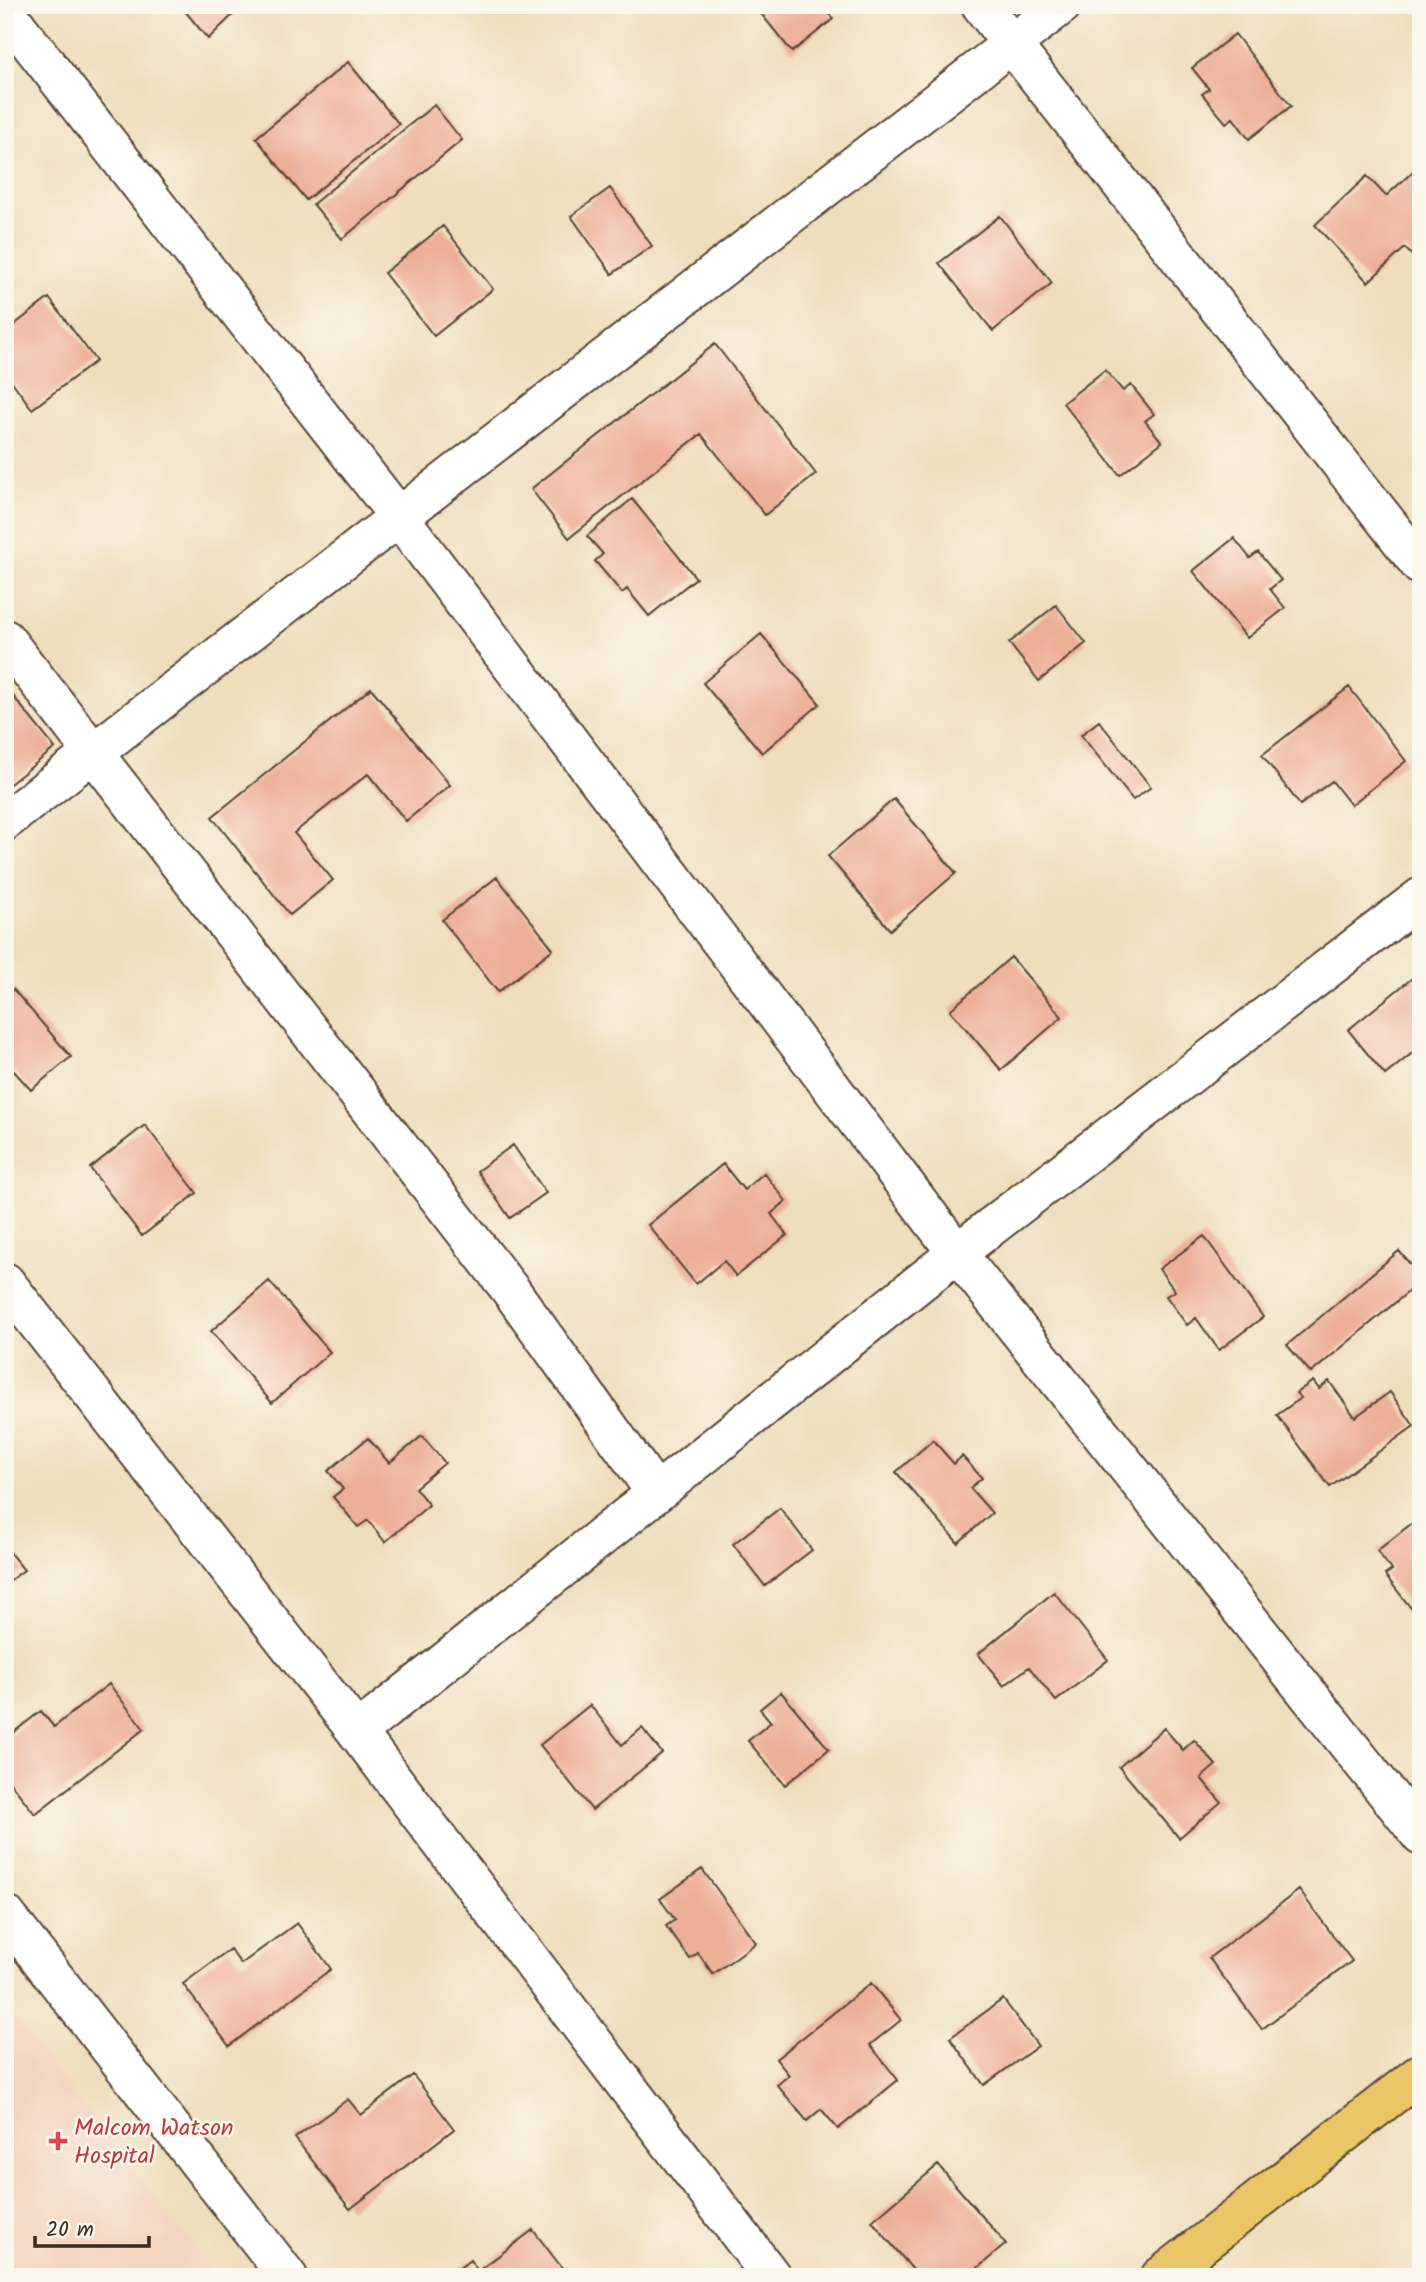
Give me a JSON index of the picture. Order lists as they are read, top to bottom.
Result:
{
  "places": {
    "health": ["Malcom Watson Hospital"]
  },
  "scale_bar": "20 m"
}
